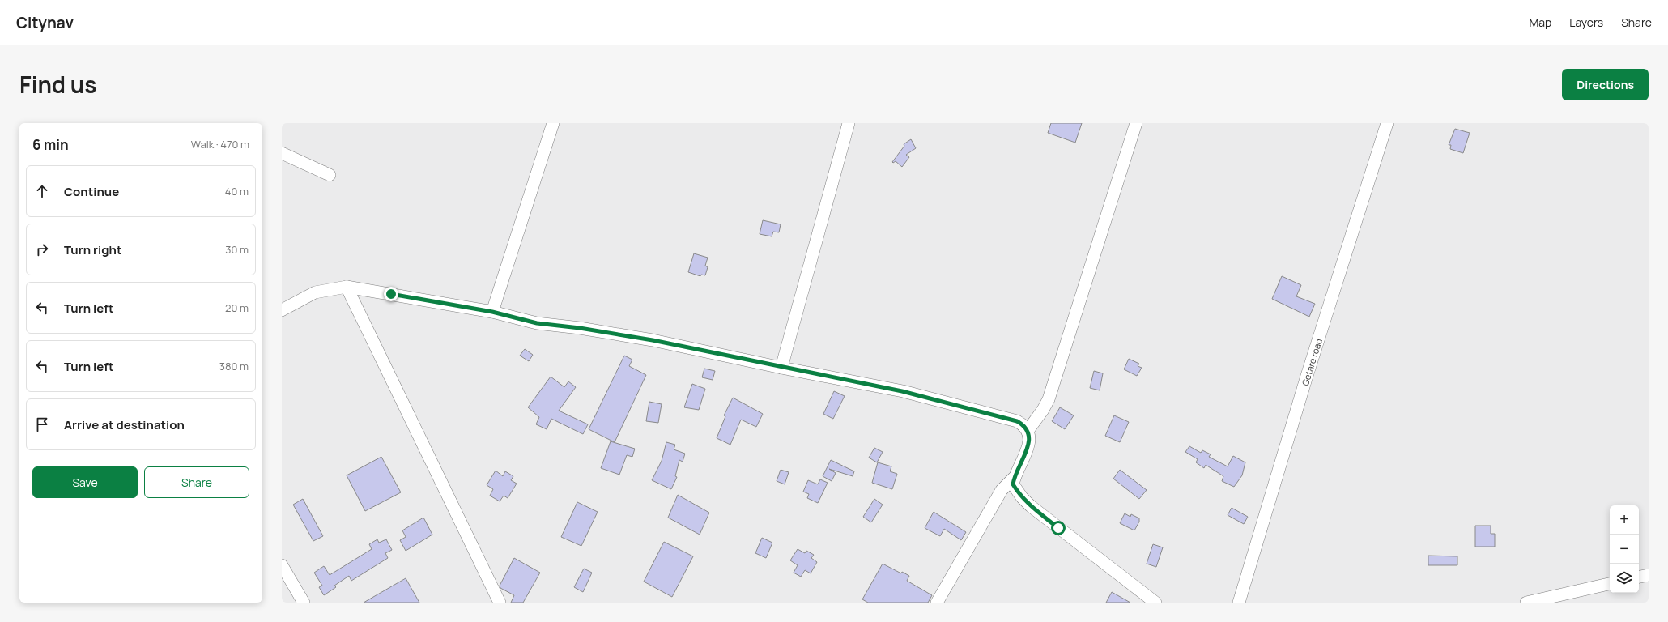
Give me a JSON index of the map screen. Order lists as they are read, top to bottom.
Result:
{
  "streets": {
    "street": ["Getare road"]
  },
  "page": {
    "header": "Citynav",
    "nav": ["Map", "Layers", "Share"],
    "title": "Find us",
    "buttons": [
      "Directions",
      ["Save", "Share"]
    ],
    "heading": ["6 min", "Walk · 470 m"],
    "list": [
      ["Continue", "40 m"],
      ["Turn right", "30 m"],
      ["Turn left", "20 m"],
      ["Turn left", "380 m"],
      "Arrive at destination"
    ],
    "map_buttons": ["+", "−"]
  }
}
